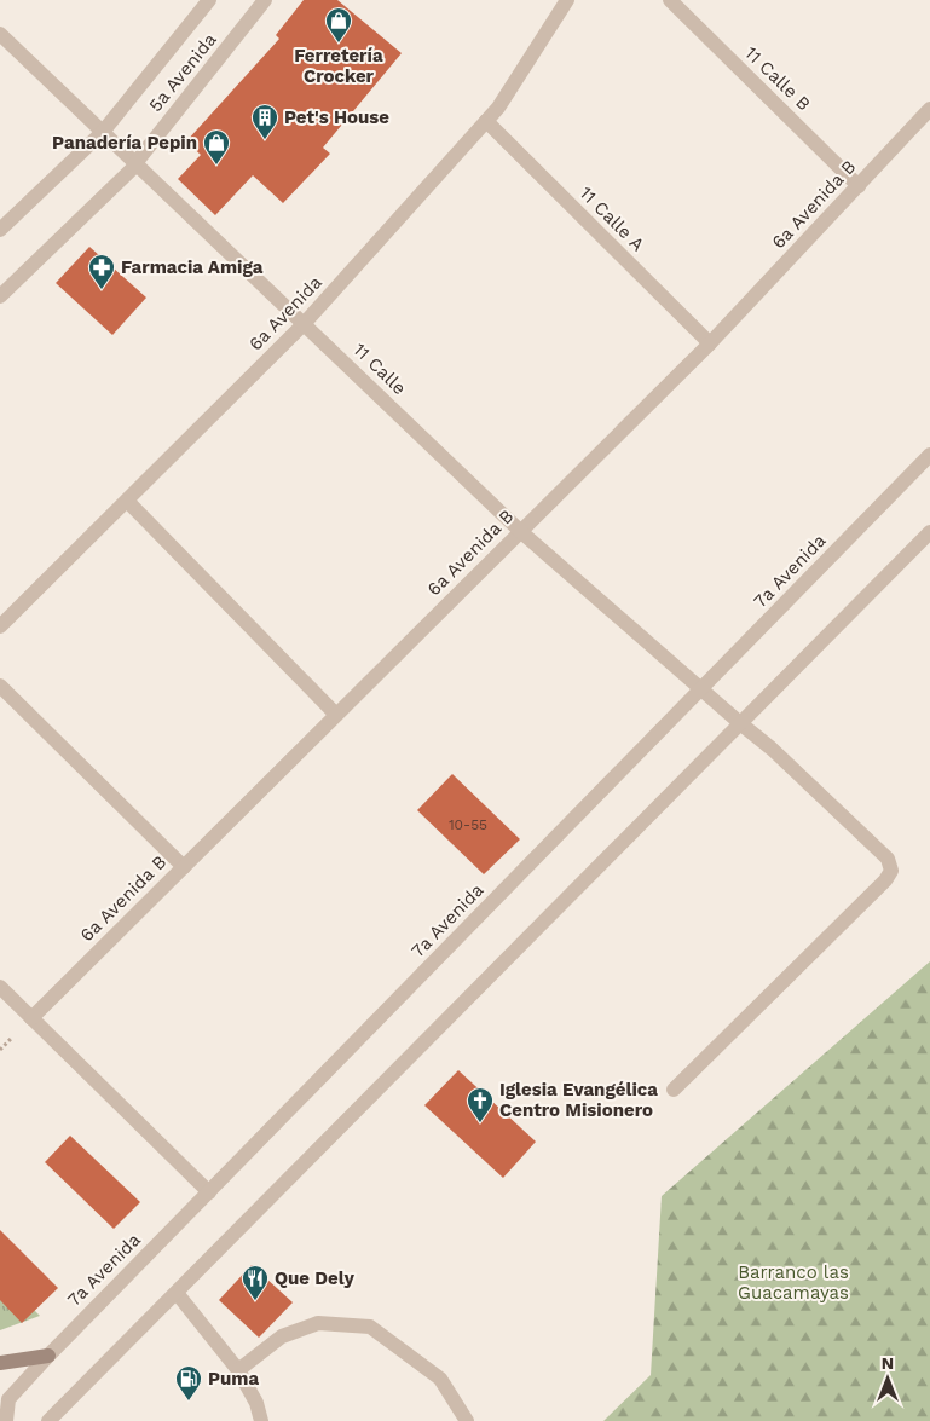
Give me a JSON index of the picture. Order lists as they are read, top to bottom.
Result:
{
  "streets": {
    "street": [
      "5a Avenida",
      "11 Calle B",
      "6a Avenida B",
      "11 Calle A",
      "6a Avenida",
      "11 Calle",
      "7a Avenida"
    ]
  },
  "crossings": [
    ["5a Avenida", "11 Calle"],
    ["11 Calle B", "6a Avenida B"],
    ["6a Avenida B", "11 Calle A"],
    ["6a Avenida B", "11 Calle"],
    ["11 Calle A", "6a Avenida"],
    ["6a Avenida", "11 Calle"],
    ["11 Calle", "7a Avenida"]
  ],
  "parks": ["Barranco las Guacamayas"],
  "places": {
    "shop": ["Ferretería Crocker", "Panadería Pepin"],
    "building": ["Pet's House"],
    "pharmacy": ["Farmacia Amiga"],
    "church": ["Iglesia Evangélica Centro Misionero"],
    "restaurant": ["Que Dely"],
    "fuel station": ["Puma"]
  },
  "house_numbers": ["10-55"],
  "north": "top"
}
